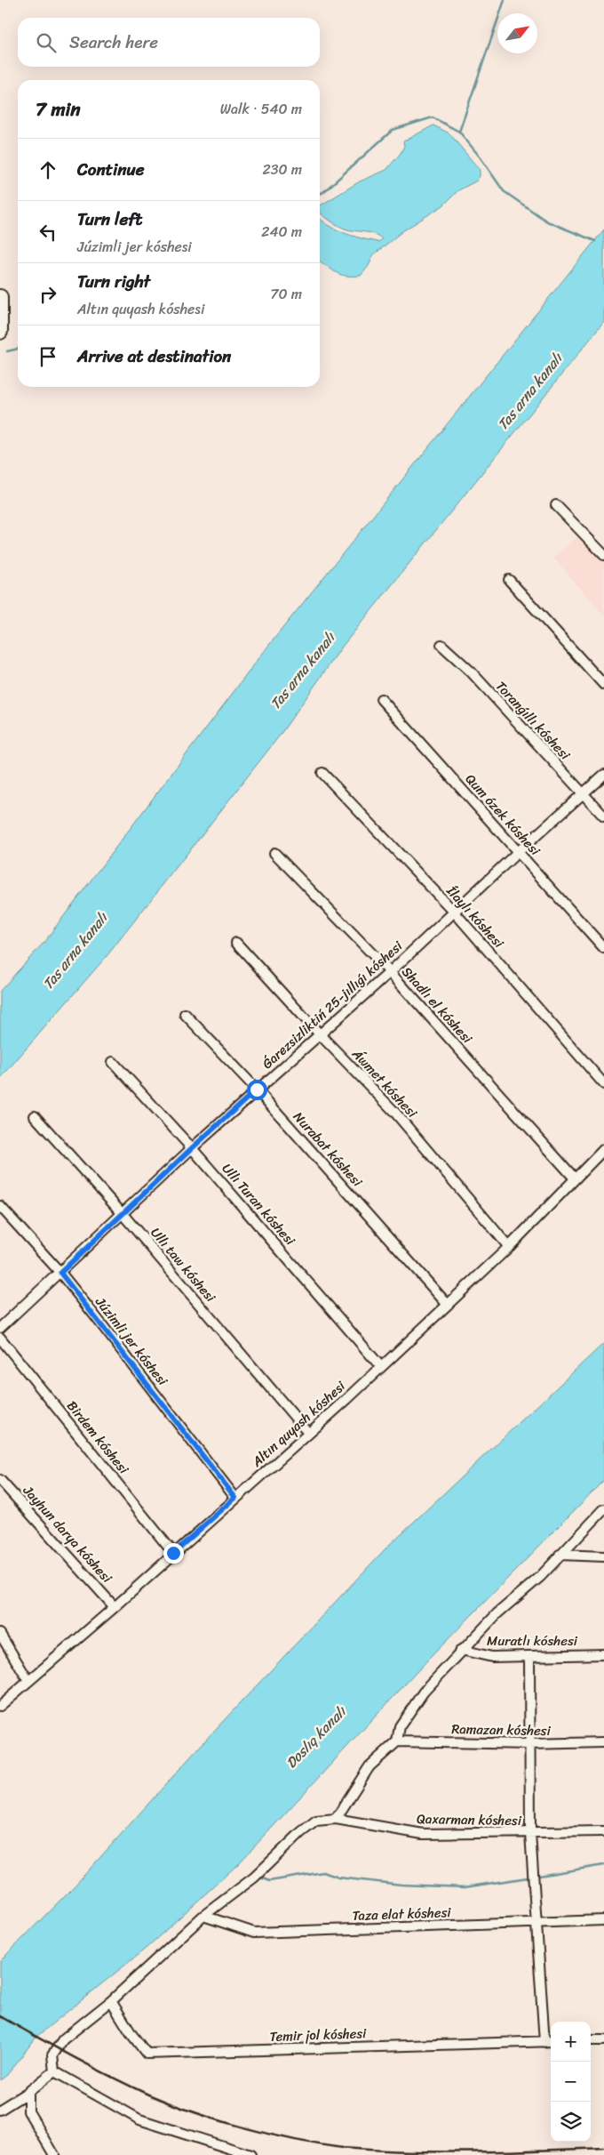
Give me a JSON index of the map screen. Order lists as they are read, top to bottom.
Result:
{
  "streets": {
    "street": [
      "Toranǵıllı kóshesi",
      "Qum ózek kóshesi",
      "Ílaylı kóshesi",
      "Ǵarezsizliktiń 25-jıllıǵı kóshesi",
      "Shadlı el kóshesi",
      "Áwmet kóshesi",
      "Nurabat kóshesi",
      "Ullı Turan kóshesi",
      "Ullı taw kóshesi",
      "Júzimli jer kóshesi",
      "Altın quyash kóshesi",
      "Birdem kóshesi",
      "Jayhun darya kóshesi",
      "Muratlı kóshesi",
      "Ramazan kóshesi",
      "Qaxarman kóshesi",
      "Taza elat kóshesi",
      "Temir jol kóshesi"
    ]
  },
  "crossings": [
    ["Toranǵıllı kóshesi", "Ǵarezsizliktiń 25-jıllıǵı kóshesi"],
    ["Qum ózek kóshesi", "Ǵarezsizliktiń 25-jıllıǵı kóshesi"],
    ["Ílaylı kóshesi", "Ǵarezsizliktiń 25-jıllıǵı kóshesi"],
    ["Ǵarezsizliktiń 25-jıllıǵı kóshesi", "Shadlı el kóshesi"],
    ["Ǵarezsizliktiń 25-jıllıǵı kóshesi", "Áwmet kóshesi"],
    ["Ǵarezsizliktiń 25-jıllıǵı kóshesi", "Nurabat kóshesi"],
    ["Ǵarezsizliktiń 25-jıllıǵı kóshesi", "Ullı Turan kóshesi"],
    ["Ǵarezsizliktiń 25-jıllıǵı kóshesi", "Ullı taw kóshesi"],
    ["Ǵarezsizliktiń 25-jıllıǵı kóshesi", "Júzimli jer kóshesi"],
    ["Shadlı el kóshesi", "Altın quyash kóshesi"],
    ["Áwmet kóshesi", "Altın quyash kóshesi"],
    ["Nurabat kóshesi", "Altın quyash kóshesi"],
    ["Ullı Turan kóshesi", "Altın quyash kóshesi"],
    ["Ullı taw kóshesi", "Altın quyash kóshesi"],
    ["Júzimli jer kóshesi", "Altın quyash kóshesi"],
    ["Altın quyash kóshesi", "Birdem kóshesi"],
    ["Altın quyash kóshesi", "Jayhun darya kóshesi"],
    ["Qaxarman kóshesi", "Taza elat kóshesi"],
    ["Qaxarman kóshesi", "Temir jol kóshesi"]
  ],
  "water": ["Tas arna kanalı", "Doslıq kanalı"],
  "north": "top right",
  "page": {
    "search": "Search here",
    "heading": ["7 min", "Walk · 540 m"],
    "list": [
      ["Continue", "230 m"],
      ["Turn left", "Júzimli jer kóshesi", "240 m"],
      ["Turn right", "Altın quyash kóshesi", "70 m"],
      "Arrive at destination"
    ],
    "map_buttons": ["+", "−"]
  }
}
